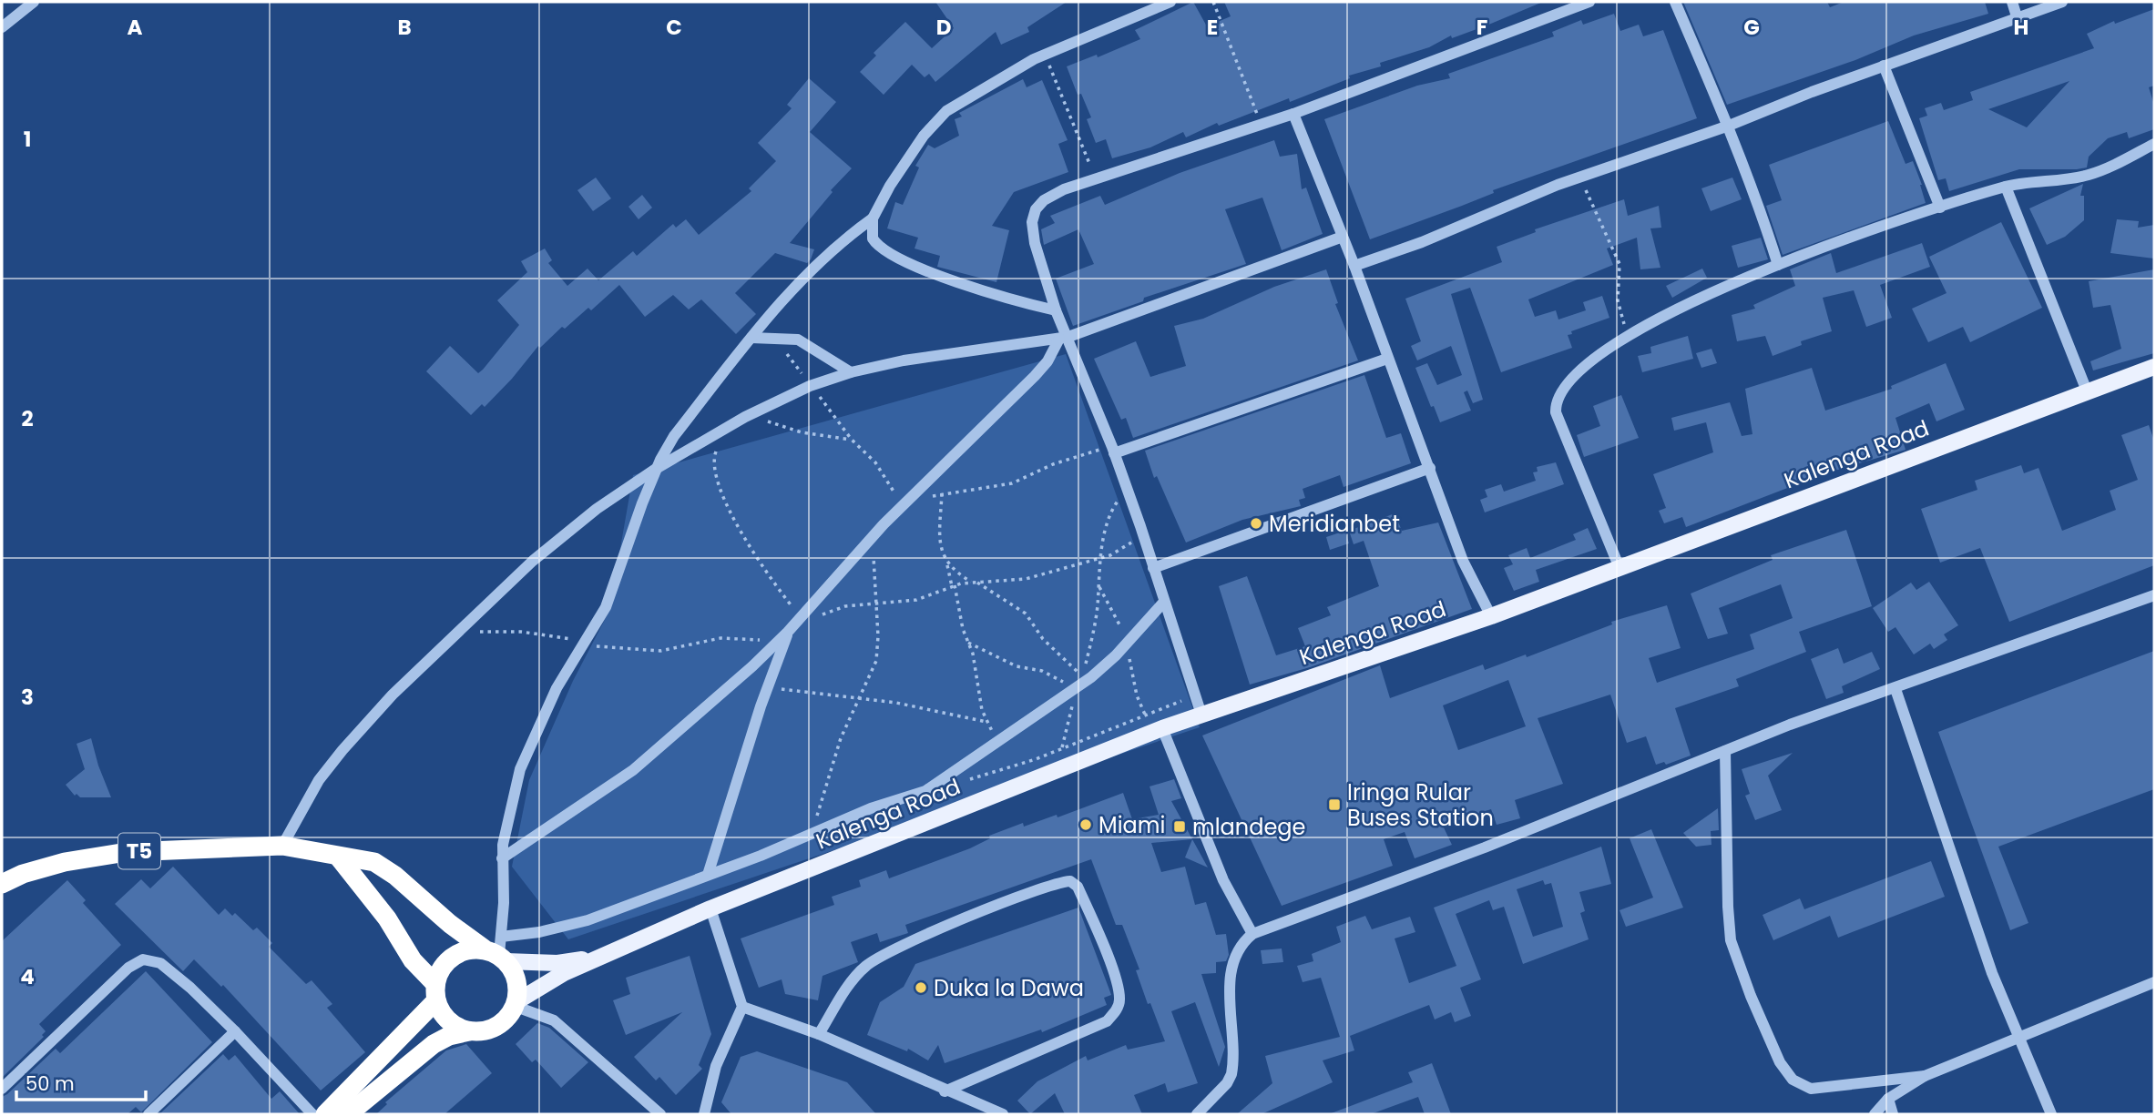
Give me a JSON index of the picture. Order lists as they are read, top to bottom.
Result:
{
  "streets": {
    "highway": ["T5"],
    "main road": ["Kalenga Road"]
  },
  "crossings": [
    ["Kalenga Road", "T5"]
  ],
  "places": {
    "other": ["Meridianbet", "Miami", "Duka la Dawa"],
    "transit": ["Iringa Rular Buses Station", "mlandege"]
  },
  "scale_bar": "50 m",
  "grid": {
    "columns": [
      "A",
      "B",
      "C",
      "D",
      "E",
      "F",
      "G",
      "H"
    ],
    "rows": [
      "1",
      "2",
      "3",
      "4"
    ]
  }
}
